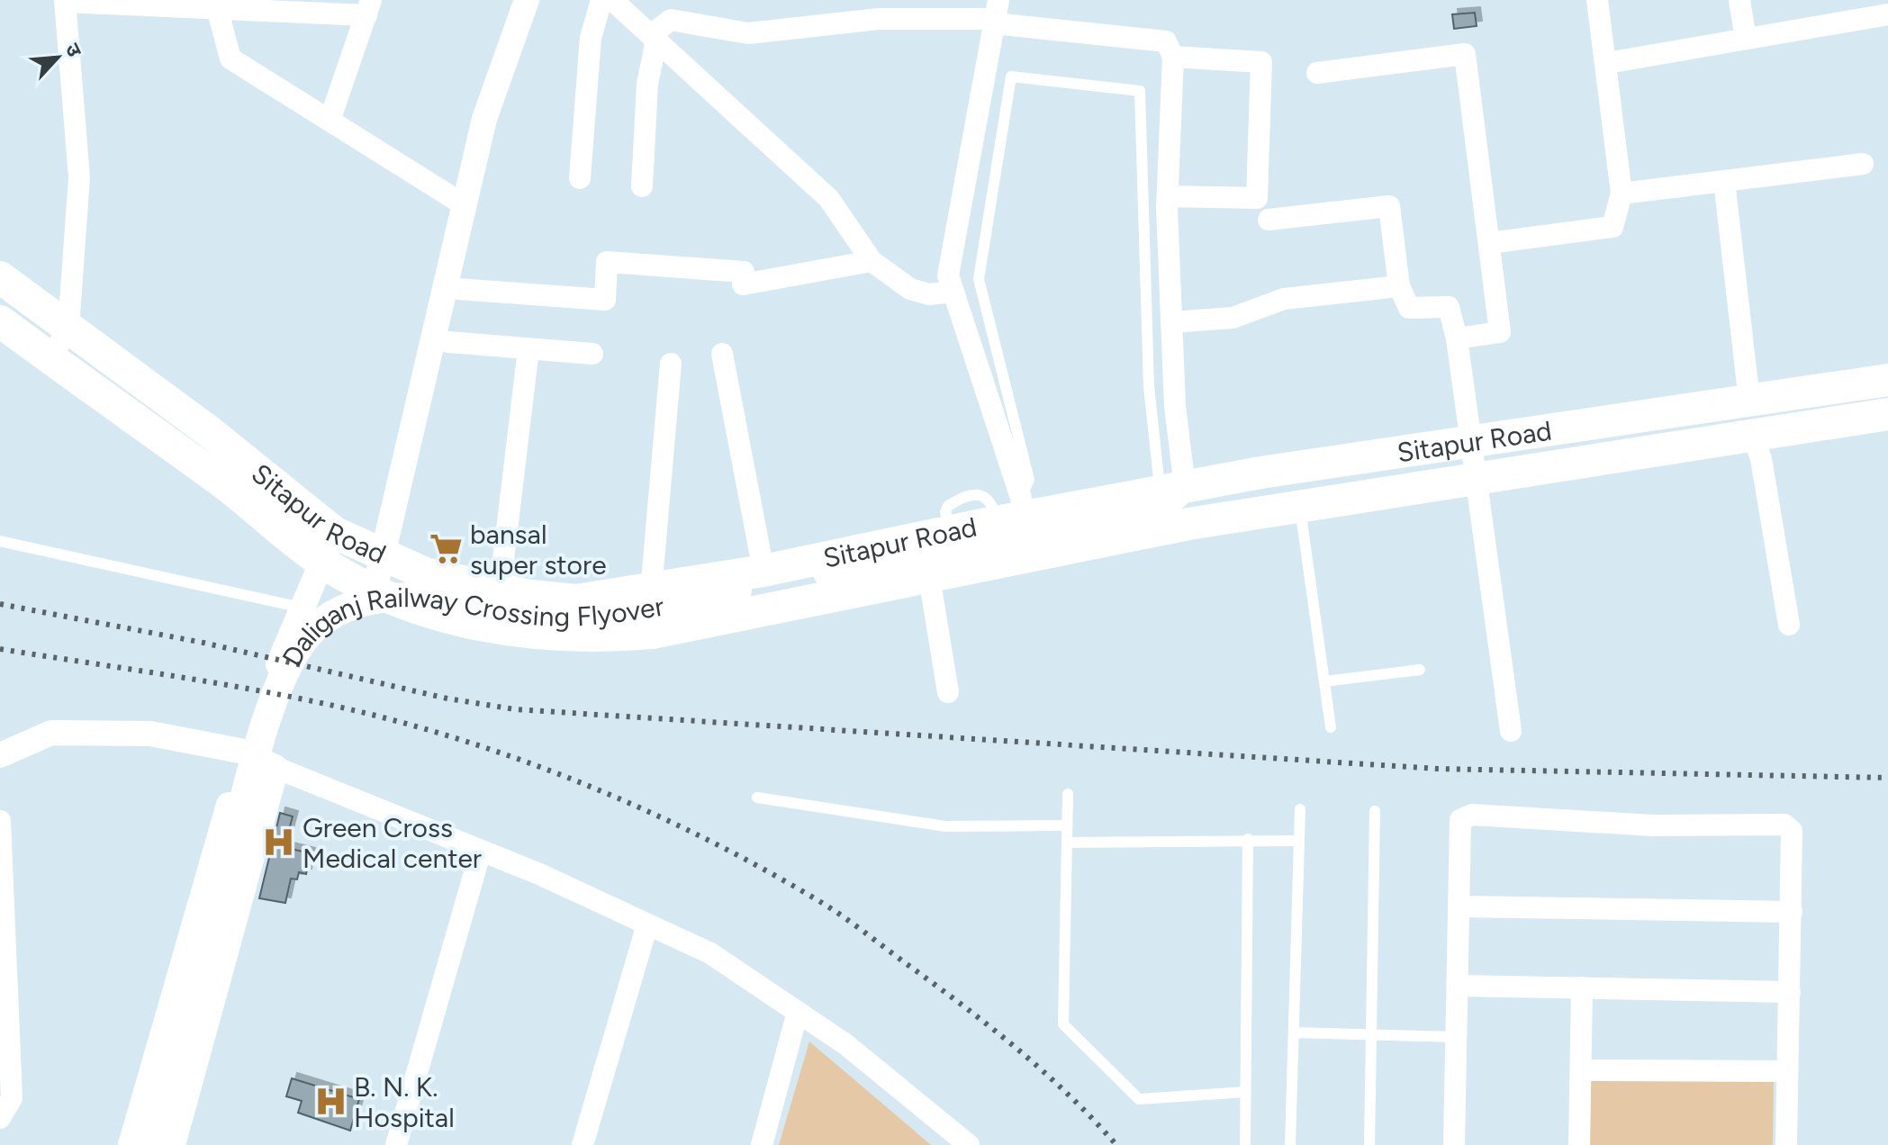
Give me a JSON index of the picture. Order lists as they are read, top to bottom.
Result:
{
  "streets": {
    "main road": ["Sitapur Road", "Daliganj Railway Crossing Flyover"]
  },
  "crossings": [
    ["Sitapur Road", "Daliganj Railway Crossing Flyover"]
  ],
  "places": {
    "supermarket": ["bansal super store"],
    "hospital": ["Green Cross Medical center", "B. N. K. Hospital"]
  },
  "north": "top right"
}
